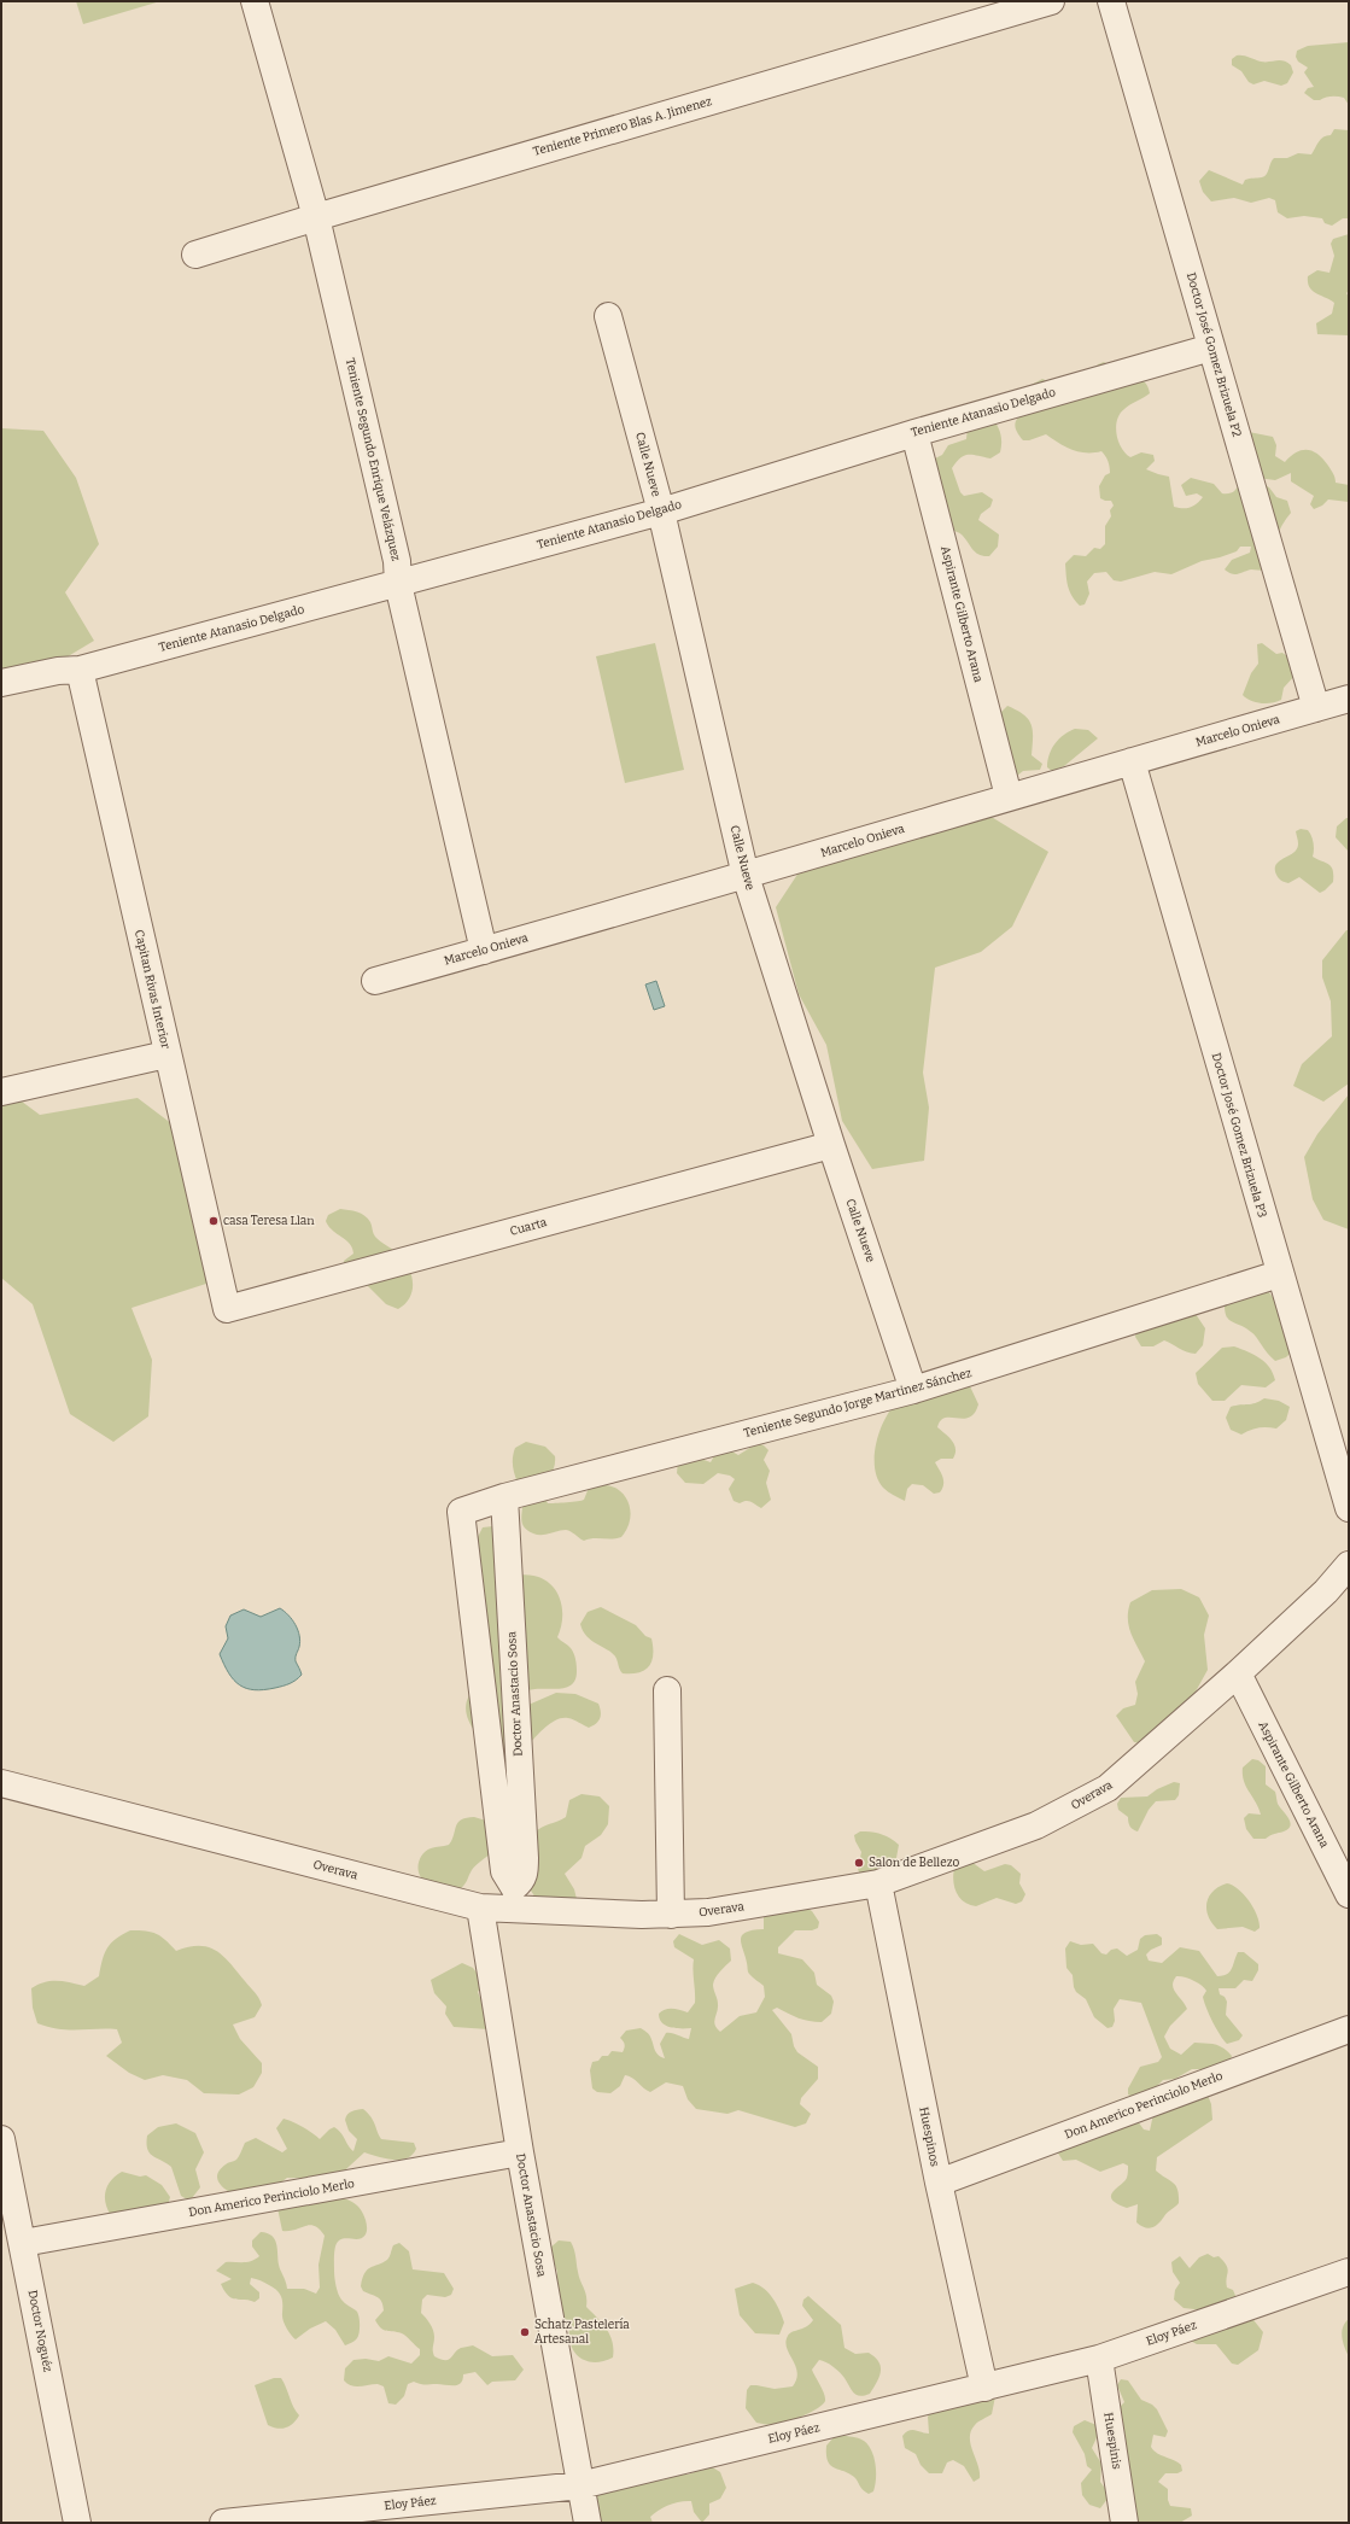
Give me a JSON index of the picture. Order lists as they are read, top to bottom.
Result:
{
  "streets": {
    "street": [
      "Teniente Primero Blas A. Jimenez",
      "Doctor José Gomez Brizuela P2",
      "Teniente Atanasio Delgado",
      "Teniente Segundo Enrique Velázquez",
      "Calle Nueve",
      "Aspirante Gilberto Arana",
      "Marcelo Onieva",
      "Capitan Rivas Interior",
      "Doctor José Gomez Brizuela P3",
      "Cuarta",
      "Teniente Segundo Jorge Martinez Sánchez",
      "Doctor Anastacio Sosa",
      "Overava",
      "Don Americo Perinciolo Merlo",
      "Huespinos",
      "Doctor Noguéz",
      "Eloy Páez",
      "Huespinis"
    ]
  },
  "crossings": [
    ["Teniente Primero Blas A. Jimenez", "Teniente Segundo Enrique Velázquez"],
    ["Doctor José Gomez Brizuela P2", "Teniente Atanasio Delgado"],
    ["Doctor José Gomez Brizuela P2", "Marcelo Onieva"],
    ["Teniente Atanasio Delgado", "Teniente Segundo Enrique Velázquez"],
    ["Teniente Atanasio Delgado", "Calle Nueve"],
    ["Teniente Atanasio Delgado", "Aspirante Gilberto Arana"],
    ["Teniente Atanasio Delgado", "Capitan Rivas Interior"],
    ["Teniente Segundo Enrique Velázquez", "Marcelo Onieva"],
    ["Calle Nueve", "Marcelo Onieva"],
    ["Calle Nueve", "Cuarta"],
    ["Calle Nueve", "Teniente Segundo Jorge Martinez Sánchez"],
    ["Aspirante Gilberto Arana", "Marcelo Onieva"],
    ["Aspirante Gilberto Arana", "Overava"],
    ["Marcelo Onieva", "Doctor José Gomez Brizuela P3"],
    ["Capitan Rivas Interior", "Cuarta"],
    ["Doctor José Gomez Brizuela P3", "Teniente Segundo Jorge Martinez Sánchez"],
    ["Teniente Segundo Jorge Martinez Sánchez", "Doctor Anastacio Sosa"],
    ["Teniente Segundo Jorge Martinez Sánchez", "Overava"],
    ["Doctor Anastacio Sosa", "Overava"],
    ["Doctor Anastacio Sosa", "Don Americo Perinciolo Merlo"],
    ["Doctor Anastacio Sosa", "Eloy Páez"],
    ["Overava", "Huespinos"],
    ["Don Americo Perinciolo Merlo", "Huespinos"],
    ["Don Americo Perinciolo Merlo", "Doctor Noguéz"],
    ["Huespinos", "Eloy Páez"],
    ["Eloy Páez", "Huespinis"]
  ],
  "places": ["casa Teresa Llan", "Salon de Bellezo", "Schatz Pastelería Artesanal"]
}
